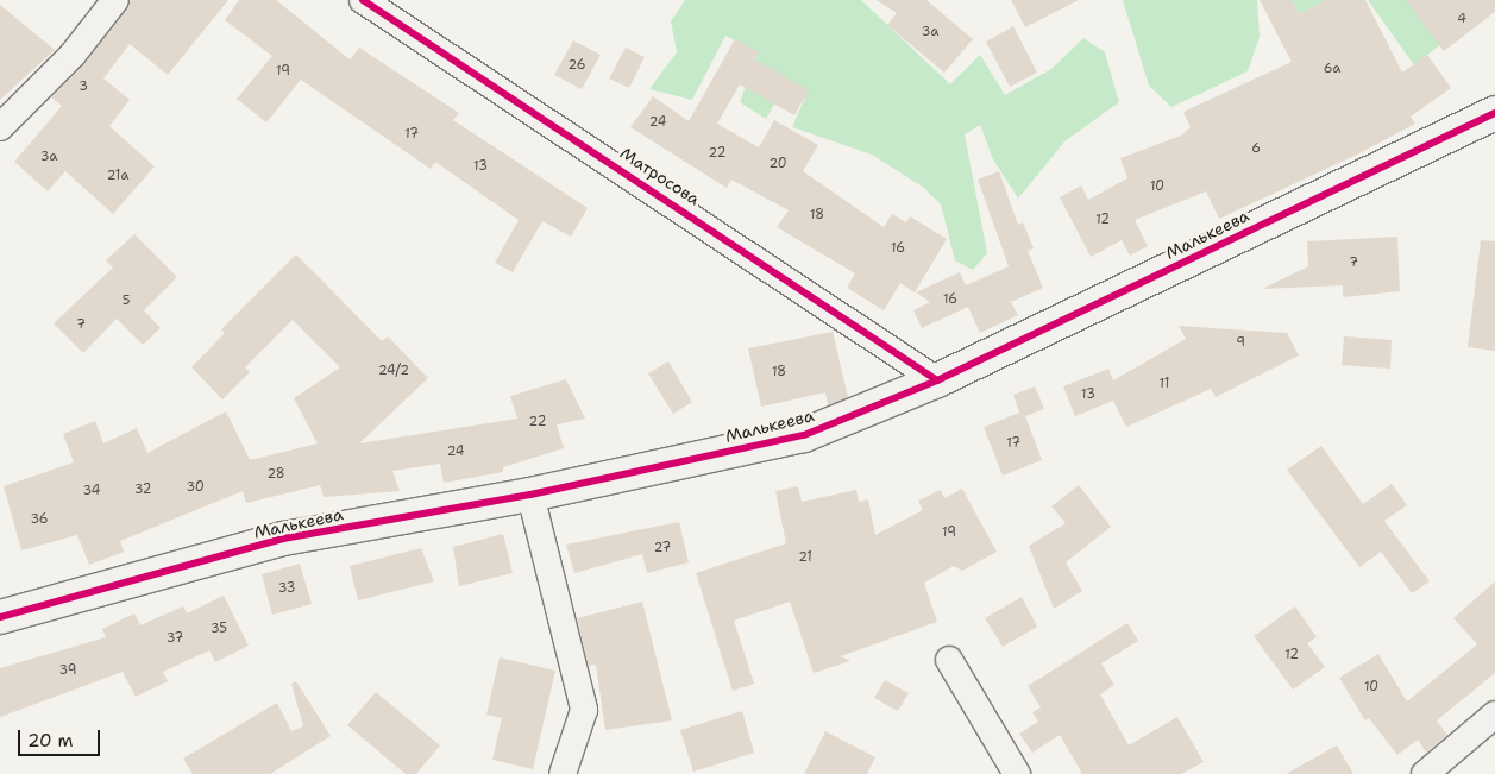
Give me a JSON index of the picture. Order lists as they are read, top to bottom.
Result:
{
  "streets": {
    "street": ["Матросова", "Малькеева"]
  },
  "crossings": [
    ["Матросова", "Малькеева"]
  ],
  "house_numbers": [
    "4",
    "3а",
    "26",
    "6а",
    "19",
    "3",
    "24",
    "17",
    "6",
    "22",
    "3а",
    "20",
    "13",
    "21а",
    "10",
    "18",
    "12",
    "16",
    "7",
    "16",
    "5",
    "7",
    "9",
    "24/2",
    "18",
    "11",
    "13",
    "22",
    "17",
    "24",
    "28",
    "30",
    "32",
    "34",
    "36",
    "19",
    "27",
    "21",
    "33",
    "35",
    "37",
    "12",
    "39",
    "10"
  ],
  "scale_bar": "20 m"
}
